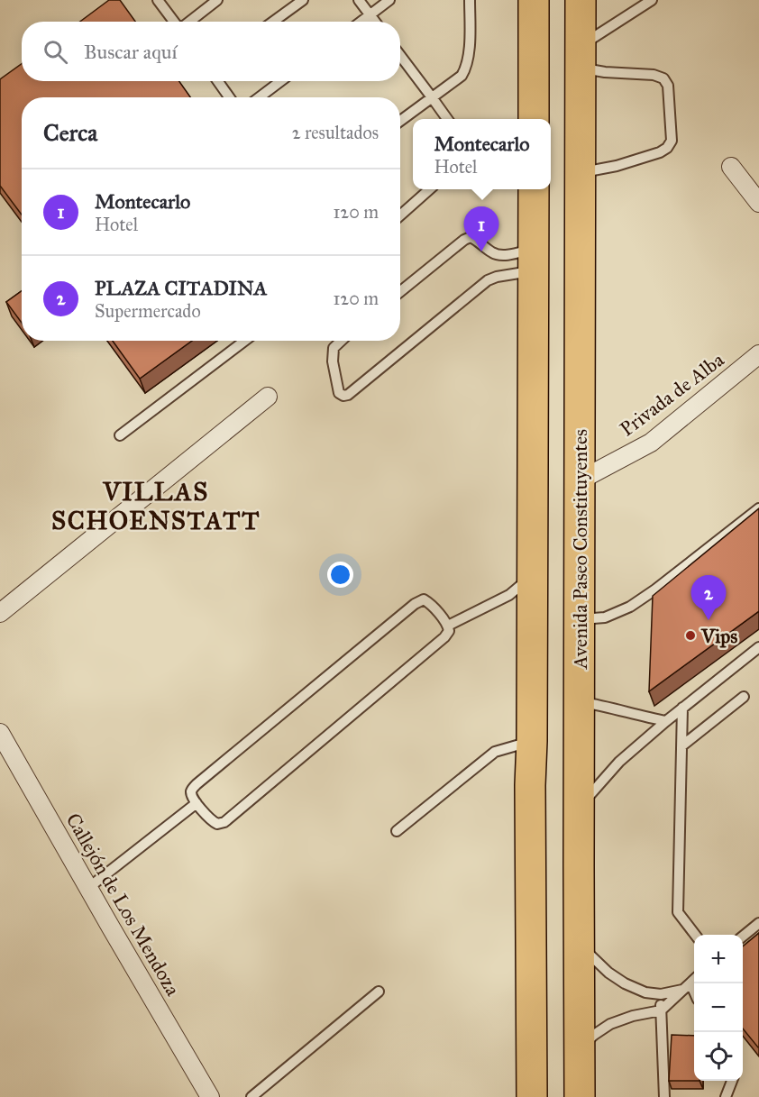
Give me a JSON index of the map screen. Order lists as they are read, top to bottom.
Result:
{
  "streets": {
    "highway": ["Avenida Paseo Constituyentes"],
    "street": ["Privada de Alba", "Callejón de Los Mendoza"]
  },
  "crossings": [
    ["Privada de Alba", "Avenida Paseo Constituyentes"]
  ],
  "districts": ["VILLAS SCHOENSTATT"],
  "places": ["Vips"],
  "page": {
    "search": "Buscar aquí",
    "heading": ["Cerca", "2 resultados"],
    "popup": ["Montecarlo", "Hotel"],
    "list": [
      {
        "mark": "1",
        "name": "Montecarlo",
        "note": "Hotel",
        "value": "120 m"
      },
      {
        "mark": "2",
        "name": "PLAZA CITADINA",
        "note": "Supermercado",
        "value": "120 m"
      }
    ],
    "pins": ["1", "2"],
    "map_buttons": ["+", "−"]
  }
}
